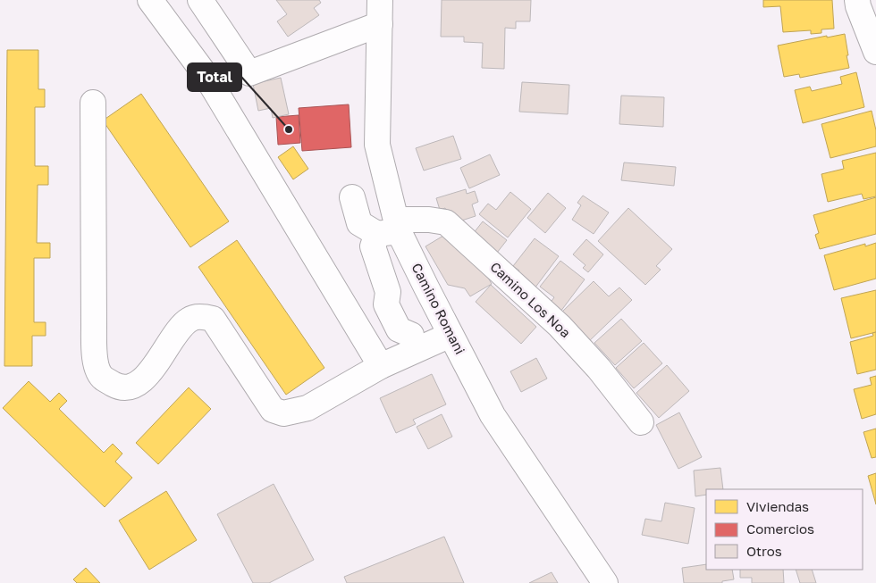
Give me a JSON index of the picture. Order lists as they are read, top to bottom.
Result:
{
  "streets": {
    "street": ["Camino Los Noa", "Camino Romani"]
  },
  "crossings": [
    ["Camino Los Noa", "Camino Romani"]
  ],
  "places": ["Total"],
  "legend": ["Viviendas", "Comercios", "Otros"]
}
